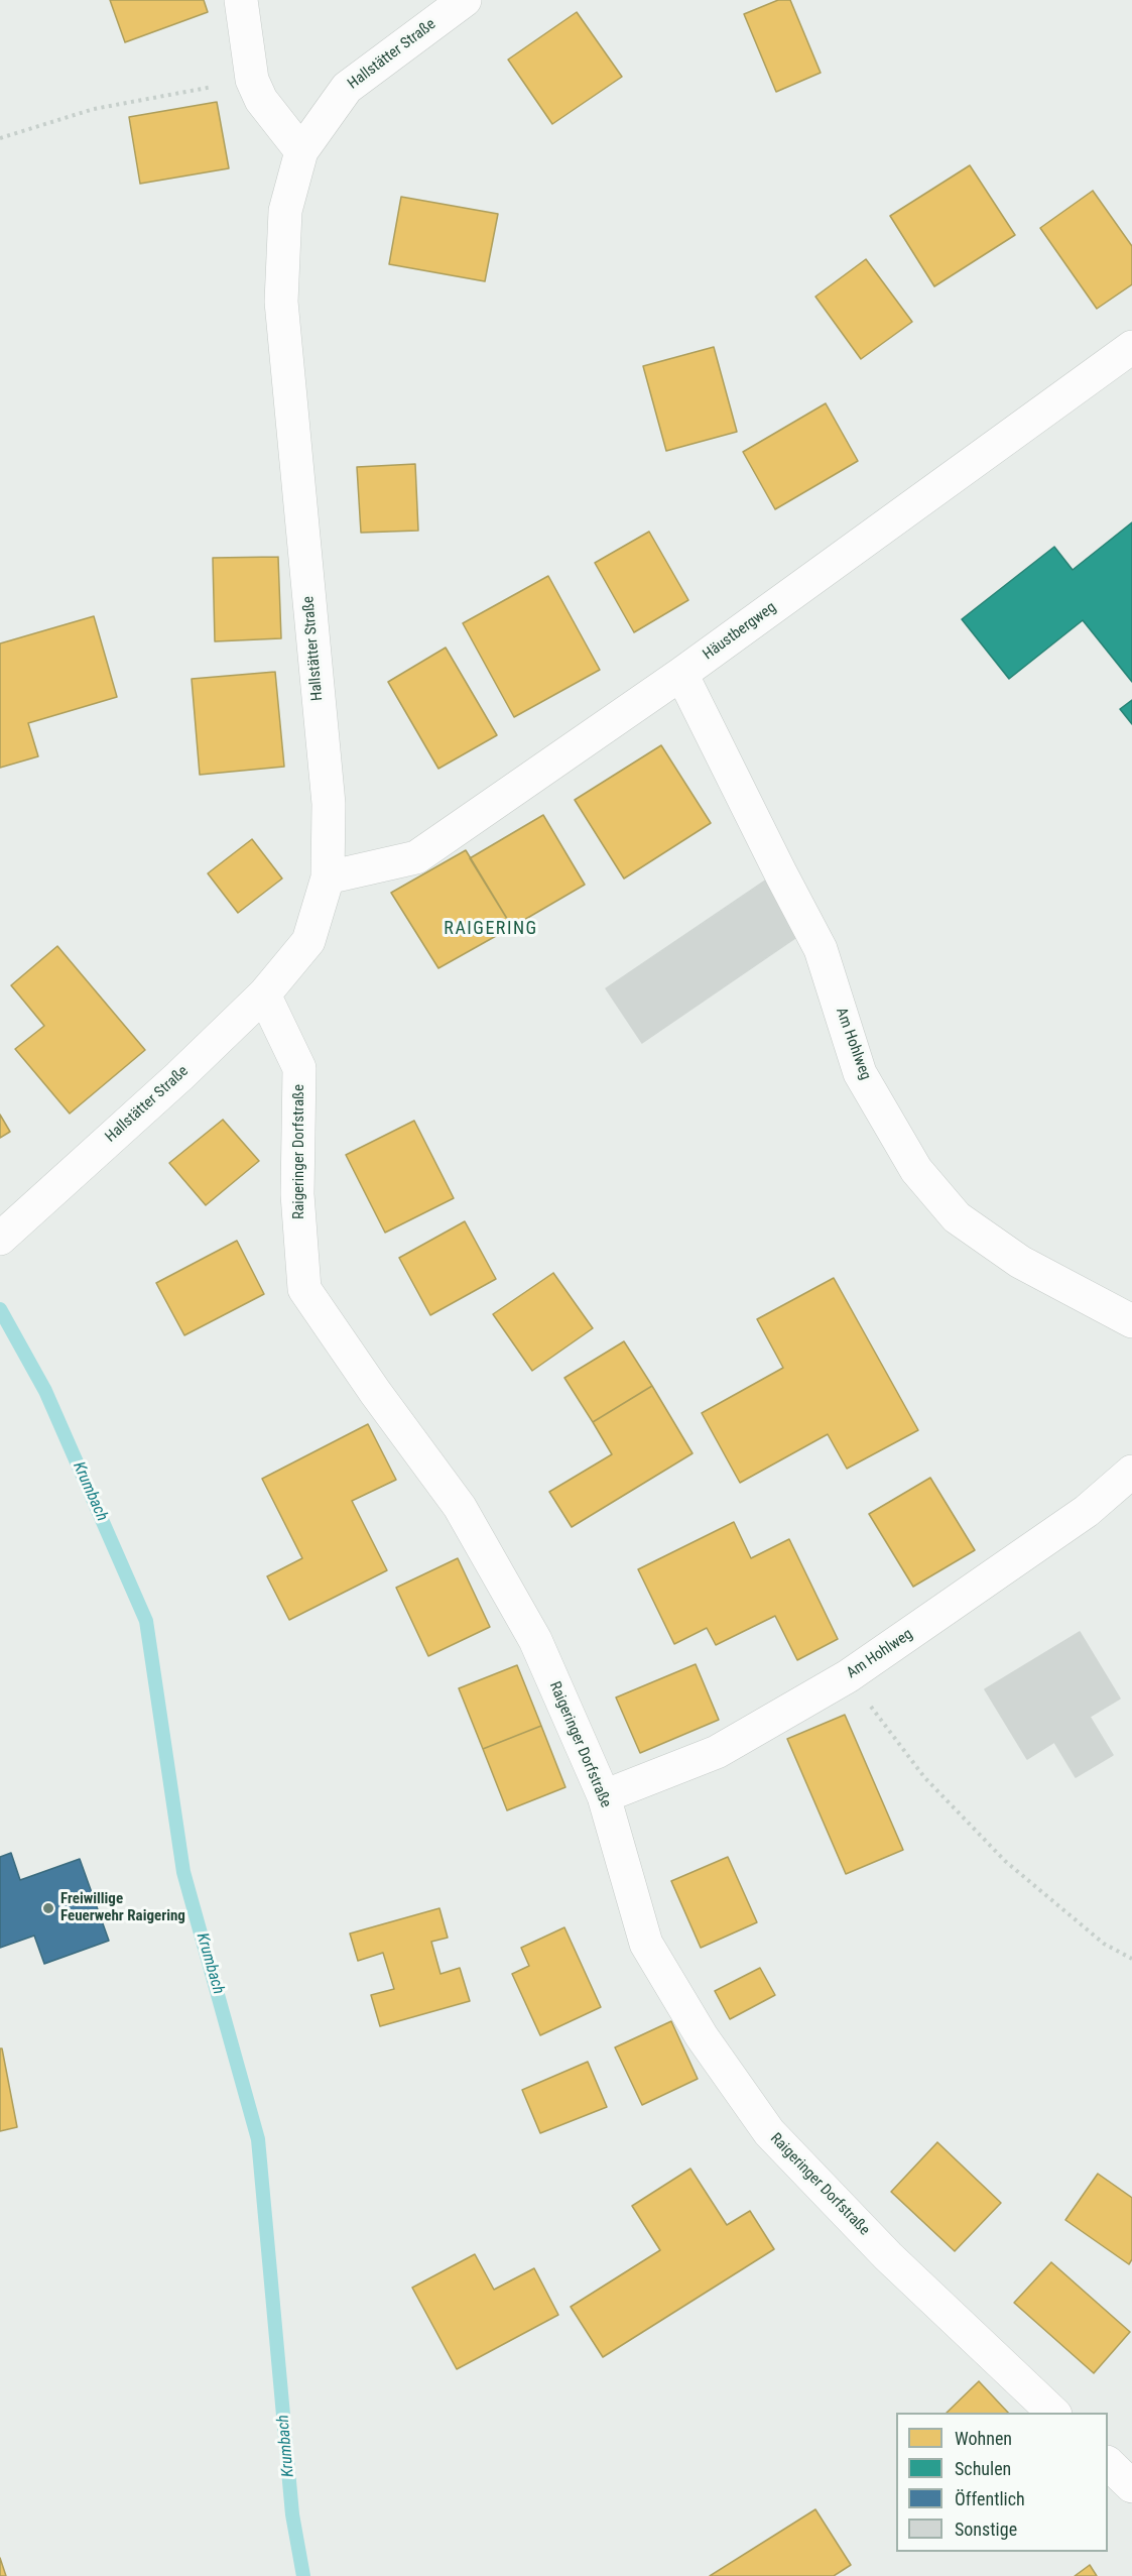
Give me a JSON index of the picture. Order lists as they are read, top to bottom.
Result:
{
  "streets": {
    "street": [
      "Hallstätter Straße",
      "Häustbergweg",
      "Am Hohlweg",
      "Raigeringer Dorfstraße"
    ]
  },
  "crossings": [
    ["Hallstätter Straße", "Häustbergweg"],
    ["Hallstätter Straße", "Raigeringer Dorfstraße"],
    ["Häustbergweg", "Am Hohlweg"],
    ["Am Hohlweg", "Raigeringer Dorfstraße"]
  ],
  "districts": ["RAIGERING"],
  "water": ["Krumbach"],
  "places": ["Freiwillige Feuerwehr Raigering"],
  "legend": [
    "Wohnen",
    "Schulen",
    "Öffentlich",
    "Sonstige"
  ]
}
